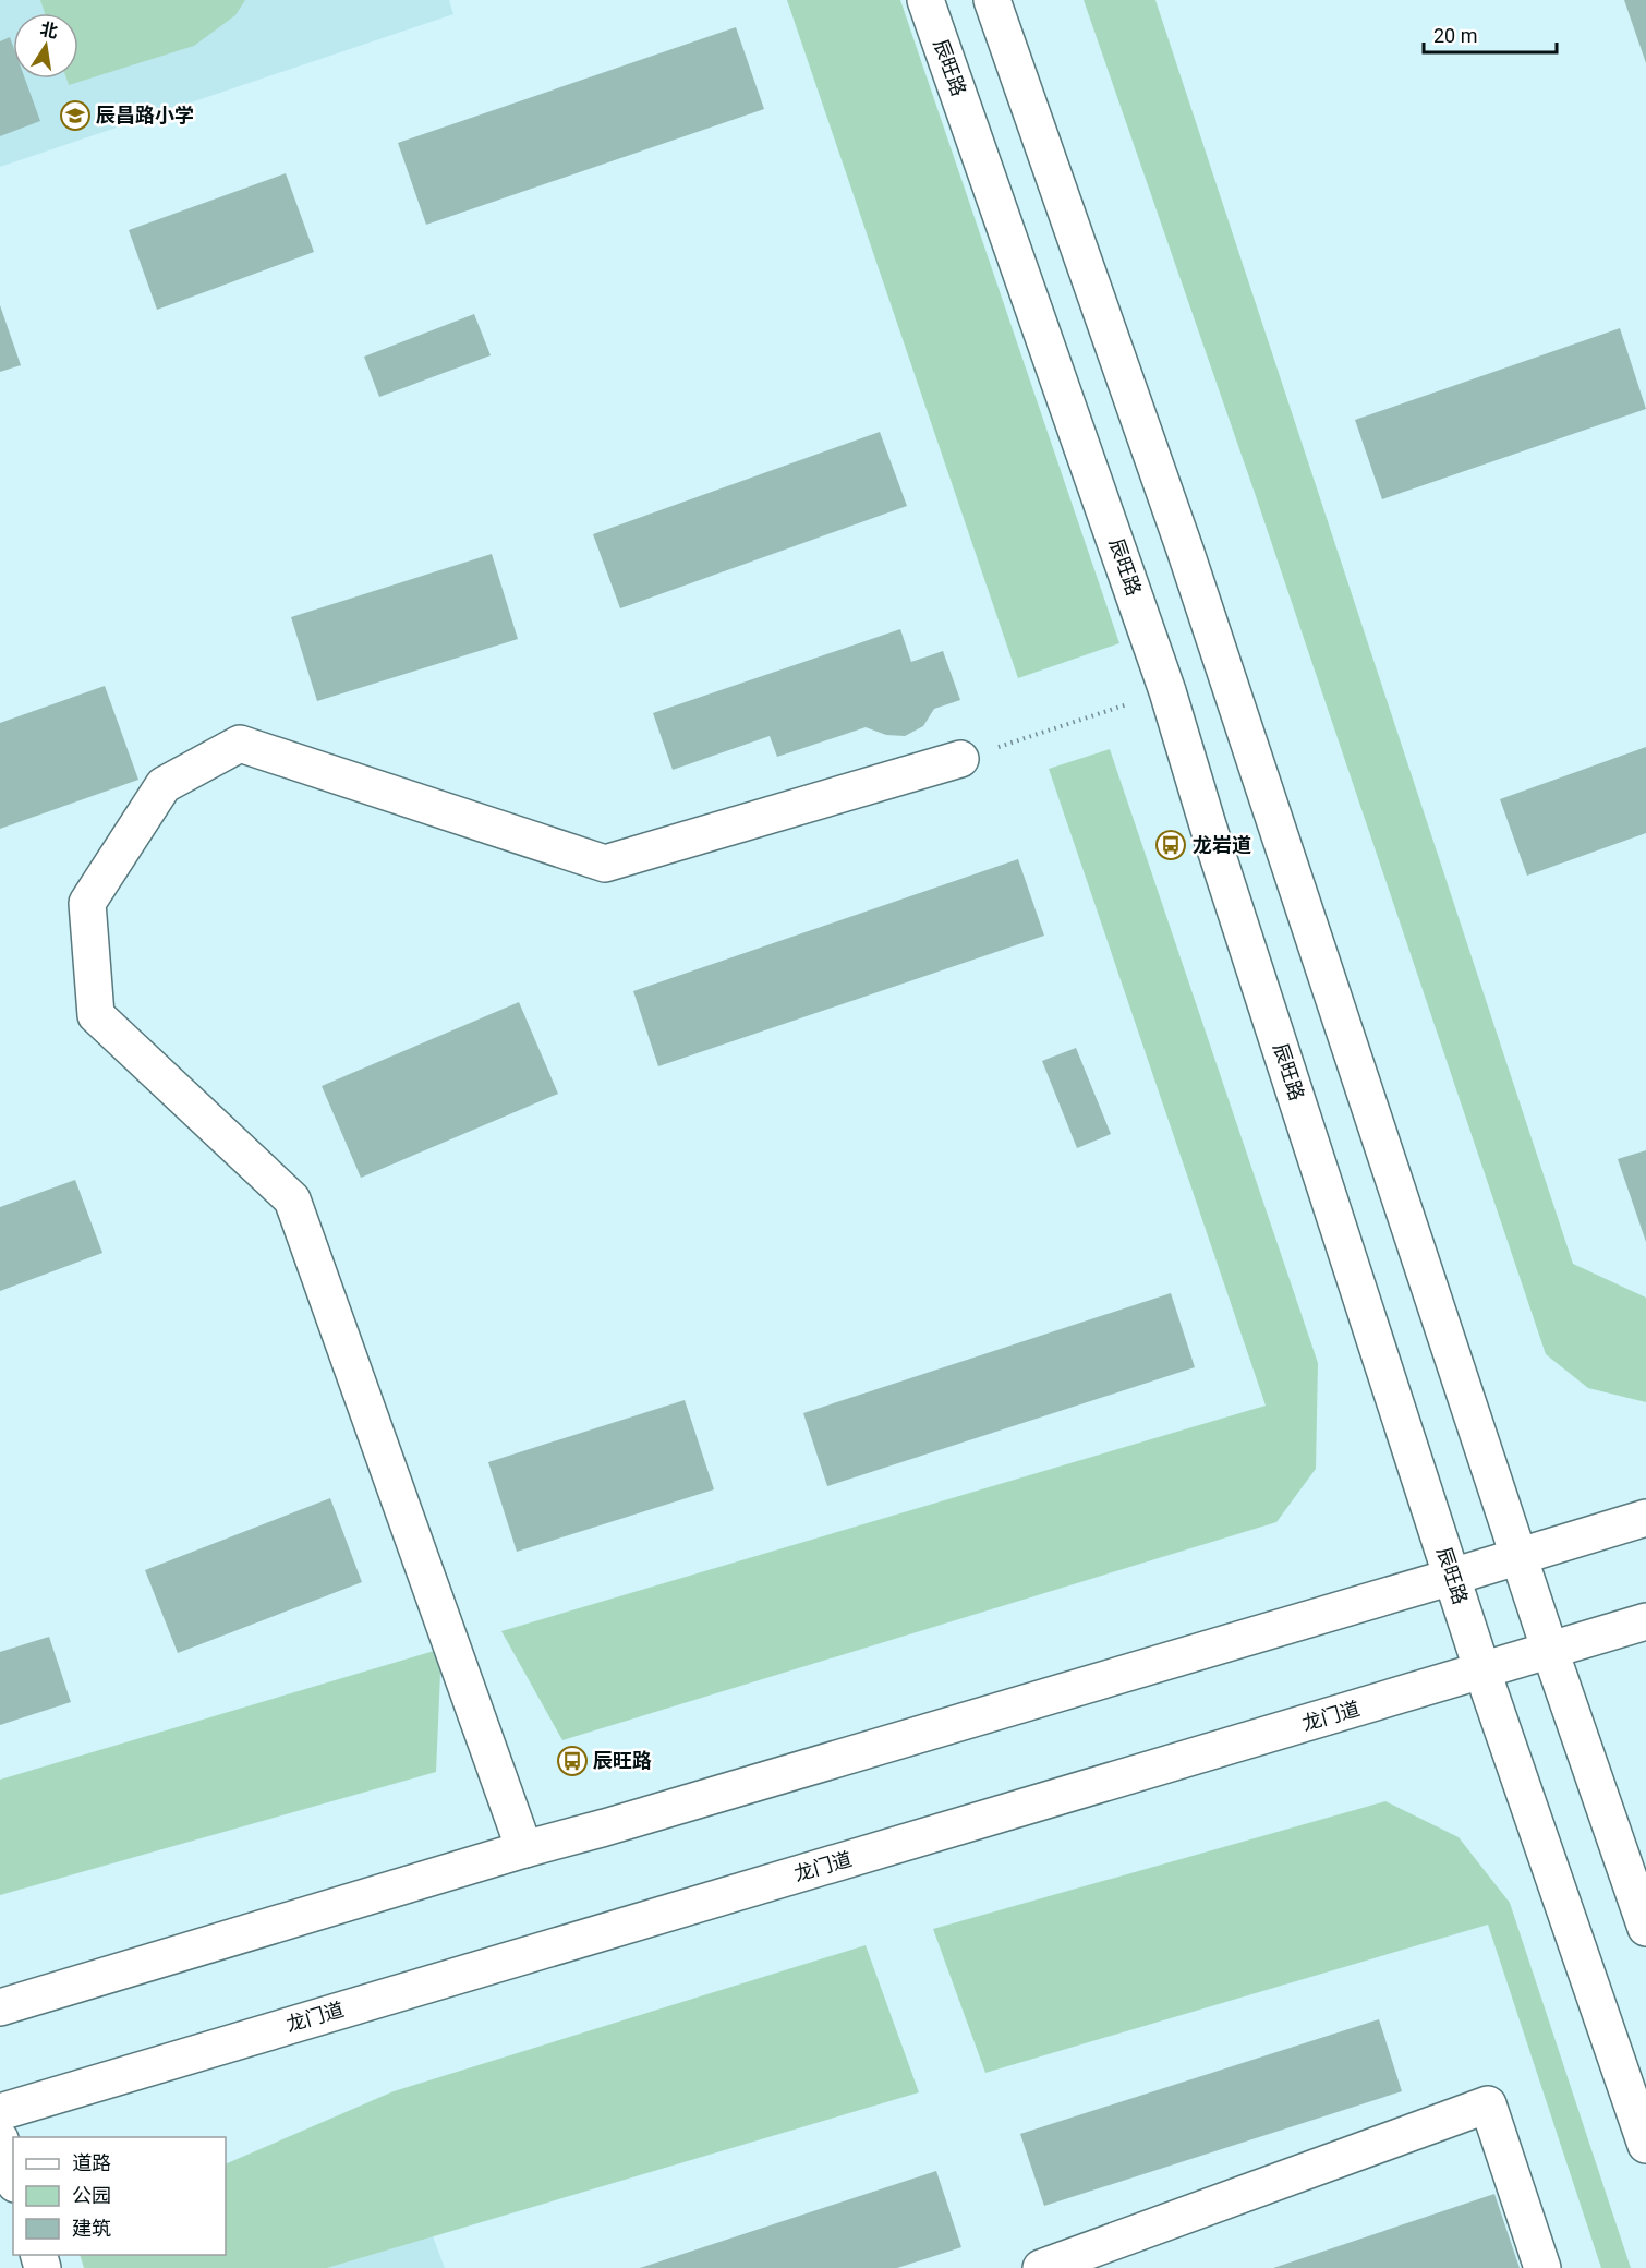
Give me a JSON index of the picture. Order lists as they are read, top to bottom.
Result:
{
  "streets": {
    "street": ["辰旺路", "龙门道"]
  },
  "crossings": [
    ["辰旺路", "龙门道"]
  ],
  "places": {
    "school or university": ["辰昌路小学"],
    "bus stop": ["龙岩道", "辰旺路"]
  },
  "legend": ["道路", "公园", "建筑"],
  "scale_bar": "20 m",
  "north": "top"
}
